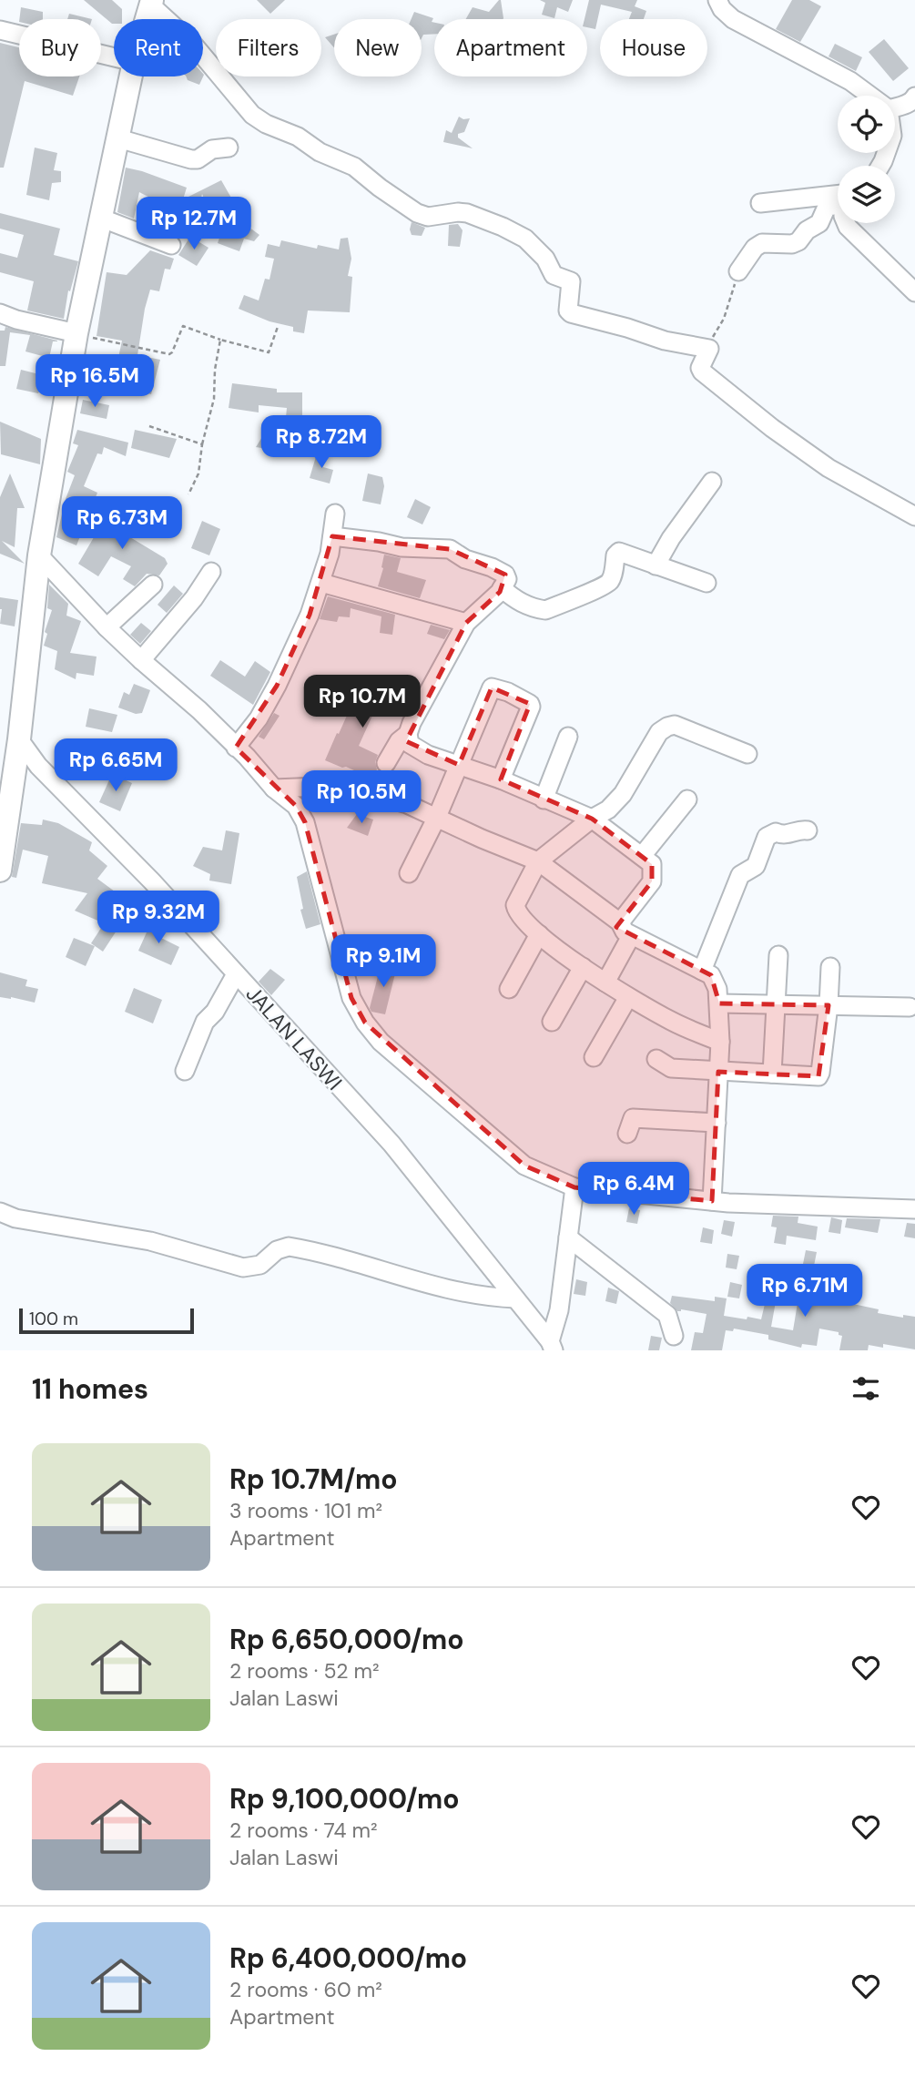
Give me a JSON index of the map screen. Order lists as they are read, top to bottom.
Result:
{
  "streets": {
    "street": ["JALAN LASWI"]
  },
  "scale_bar": "100 m",
  "page": {
    "chip": [
      "Buy",
      "Rent",
      "Filters",
      "New",
      "Apartment",
      "House"
    ],
    "price": [
      "Rp 12.7M",
      "Rp 16.5M",
      "Rp 8.72M",
      "Rp 6.73M",
      "Rp 10.7M",
      "Rp 6.65M",
      "Rp 10.5M",
      "Rp 9.32M",
      "Rp 9.1M",
      "Rp 6.4M",
      "Rp 6.71M"
    ],
    "scale": "100 m",
    "heading": "11 homes",
    "list": [
      {
        "name": "Rp 10.7M/mo",
        "note": "3 rooms · 101 m² · Apartment"
      },
      {
        "name": "Rp 6,650,000/mo",
        "note": "2 rooms · 52 m² · Jalan Laswi"
      },
      {
        "name": "Rp 9,100,000/mo",
        "note": "2 rooms · 74 m² · Jalan Laswi"
      },
      {
        "name": "Rp 6,400,000/mo",
        "note": "2 rooms · 60 m² · Apartment"
      }
    ]
  }
}
